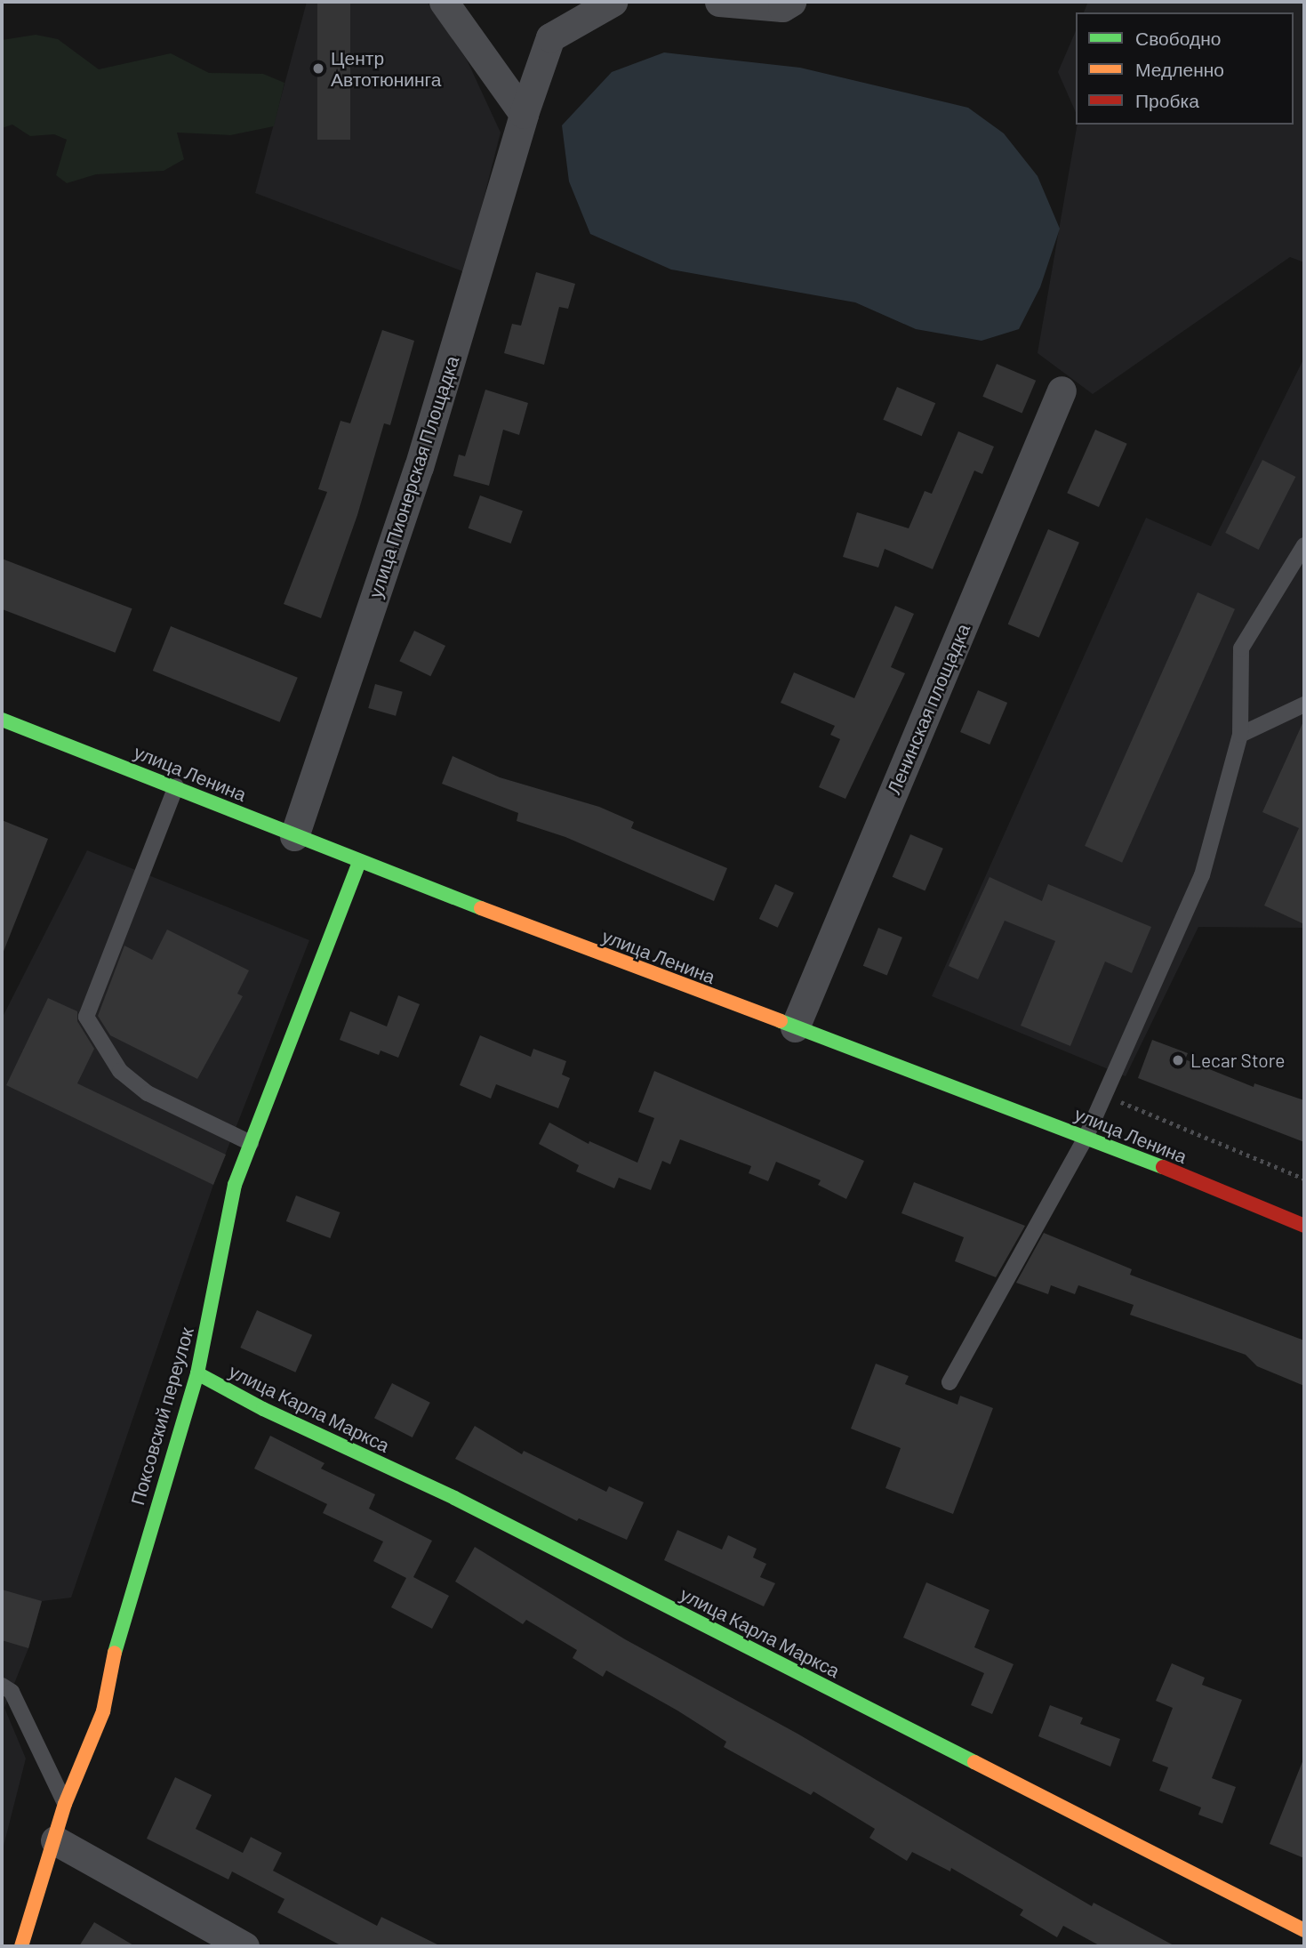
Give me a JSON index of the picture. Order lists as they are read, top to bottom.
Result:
{
  "streets": {
    "street": [
      "улица Пионерская Площадка",
      "Ленинская площадка",
      "улица Ленина",
      "улица Карла Маркса",
      "Поксовский переулок"
    ]
  },
  "crossings": [
    ["улица Пионерская Площадка", "улица Ленина"],
    ["Ленинская площадка", "улица Ленина"],
    ["улица Ленина", "Поксовский переулок"],
    ["улица Карла Маркса", "Поксовский переулок"]
  ],
  "places": ["Центр Автотюнинга", "Lecar Store"],
  "legend": ["Свободно", "Медленно", "Пробка"]
}
